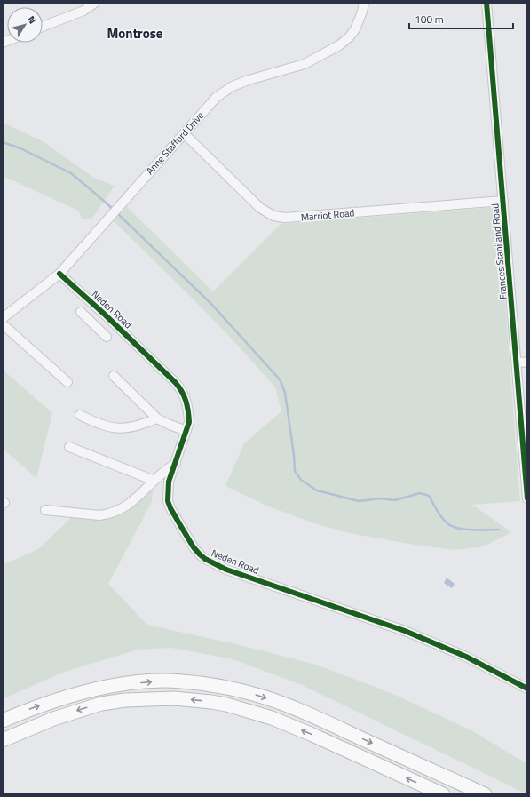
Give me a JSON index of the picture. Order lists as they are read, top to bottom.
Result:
{
  "streets": {
    "street": [
      "Anne Stafford Drive",
      "Marriot Road",
      "Frances Staniland Road",
      "Neden Road"
    ]
  },
  "crossings": [
    ["Anne Stafford Drive", "Marriot Road"],
    ["Anne Stafford Drive", "Neden Road"],
    ["Marriot Road", "Frances Staniland Road"]
  ],
  "districts": ["Montrose"],
  "scale_bar": "100 m",
  "north": "top right"
}
